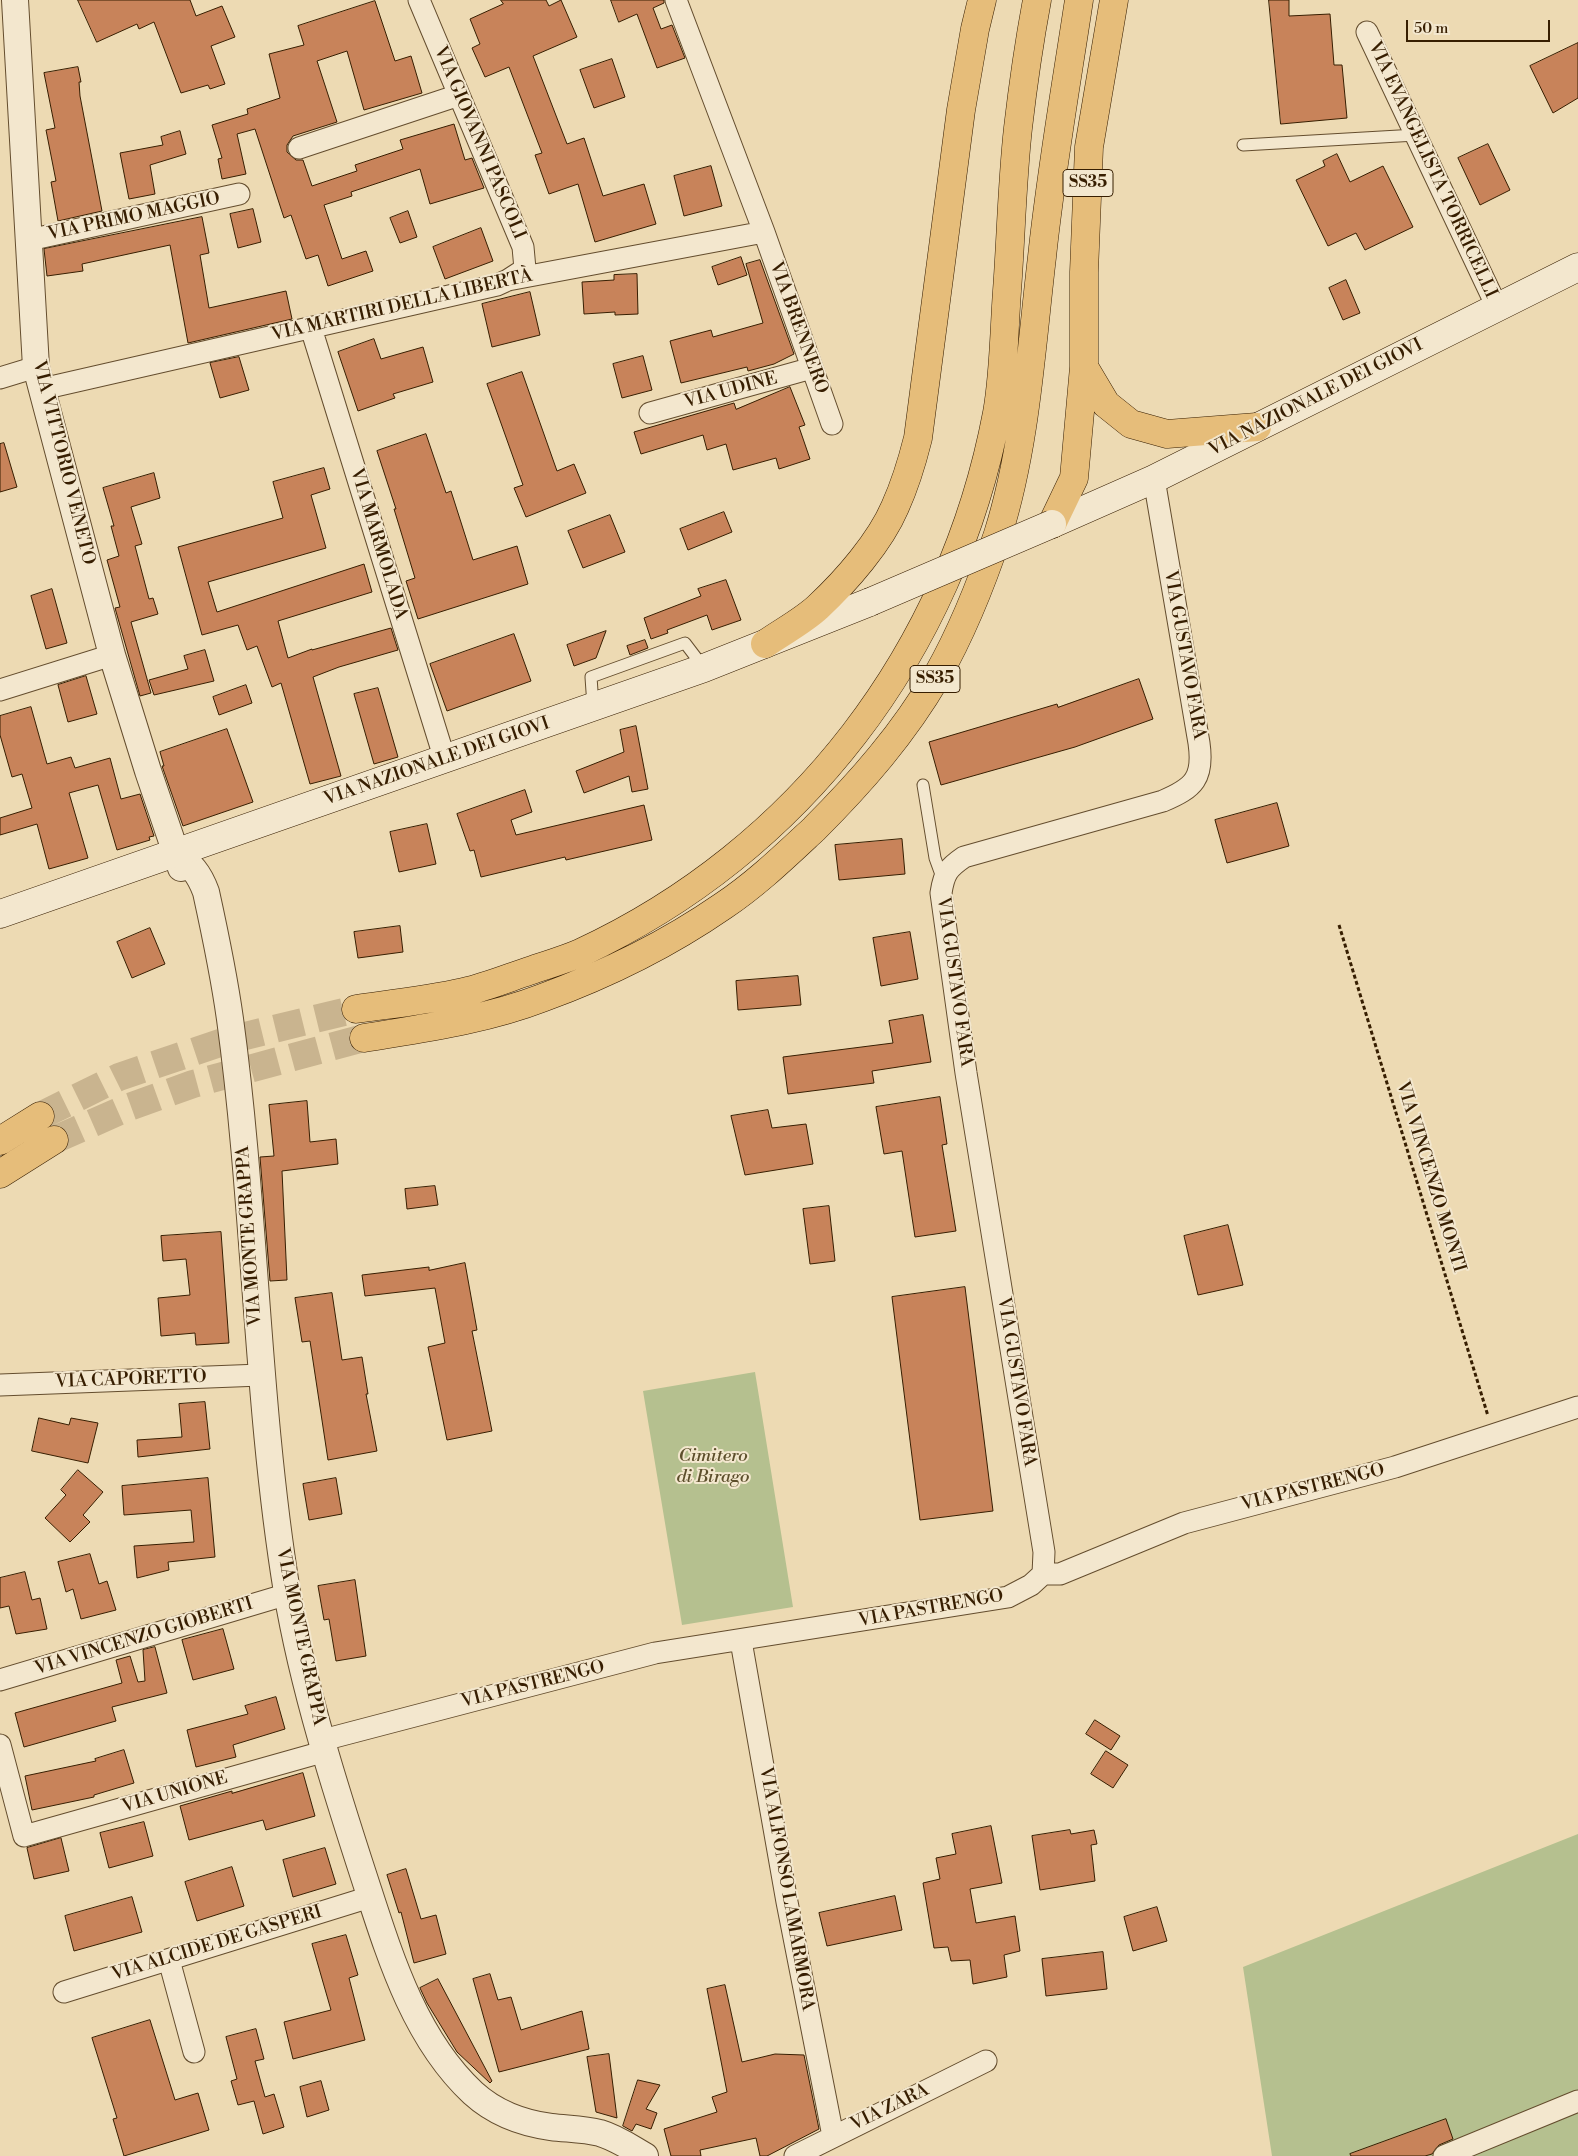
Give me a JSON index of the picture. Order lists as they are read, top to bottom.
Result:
{
  "streets": {
    "highway": ["SS35"],
    "main road": ["VIA NAZIONALE DEI GIOVI"],
    "street": [
      "VIA GIOVANNI PASCOLI",
      "VIA EVANGELISTA TORRICELLI",
      "VIA PRIMO MAGGIO",
      "VIA MARTIRI DELLA LIBERTÀ",
      "VIA BRENNERO",
      "VIA UDINE",
      "VIA VITTORIO VENETO",
      "VIA MARMOLADA",
      "VIA GUSTAVO FARA",
      "VIA MONTE GRAPPA",
      "VIA CAPORETTO",
      "VIA PASTRENGO",
      "VIA VINCENZO GIOBERTI",
      "VIA UNIONE",
      "VIA ALFONSO LAMARMORA",
      "VIA ALCIDE DE GASPERI",
      "VIA ZARA"
    ],
    "path": ["VIA VINCENZO MONTI"]
  },
  "crossings": [
    ["VIA GIOVANNI PASCOLI", "VIA MARTIRI DELLA LIBERTÀ"],
    ["VIA EVANGELISTA TORRICELLI", "VIA NAZIONALE DEI GIOVI"],
    ["SS35", "VIA NAZIONALE DEI GIOVI"],
    ["VIA PRIMO MAGGIO", "VIA VITTORIO VENETO"],
    ["VIA MARTIRI DELLA LIBERTÀ", "VIA BRENNERO"],
    ["VIA MARTIRI DELLA LIBERTÀ", "VIA VITTORIO VENETO"],
    ["VIA MARTIRI DELLA LIBERTÀ", "VIA MARMOLADA"],
    ["VIA BRENNERO", "VIA UDINE"],
    ["VIA NAZIONALE DEI GIOVI", "VIA VITTORIO VENETO"],
    ["VIA NAZIONALE DEI GIOVI", "VIA MARMOLADA"],
    ["VIA NAZIONALE DEI GIOVI", "VIA GUSTAVO FARA"],
    ["VIA NAZIONALE DEI GIOVI", "VIA MONTE GRAPPA"],
    ["VIA VITTORIO VENETO", "VIA MONTE GRAPPA"],
    ["VIA GUSTAVO FARA", "VIA PASTRENGO"],
    ["VIA VINCENZO MONTI", "VIA PASTRENGO"],
    ["VIA MONTE GRAPPA", "VIA CAPORETTO"],
    ["VIA MONTE GRAPPA", "VIA PASTRENGO"],
    ["VIA MONTE GRAPPA", "VIA VINCENZO GIOBERTI"],
    ["VIA MONTE GRAPPA", "VIA UNIONE"],
    ["VIA MONTE GRAPPA", "VIA ALCIDE DE GASPERI"],
    ["VIA PASTRENGO", "VIA UNIONE"],
    ["VIA PASTRENGO", "VIA ALFONSO LAMARMORA"],
    ["VIA ALFONSO LAMARMORA", "VIA ZARA"]
  ],
  "parks": ["Cimitero di Birago"],
  "scale_bar": "50 m"
}
